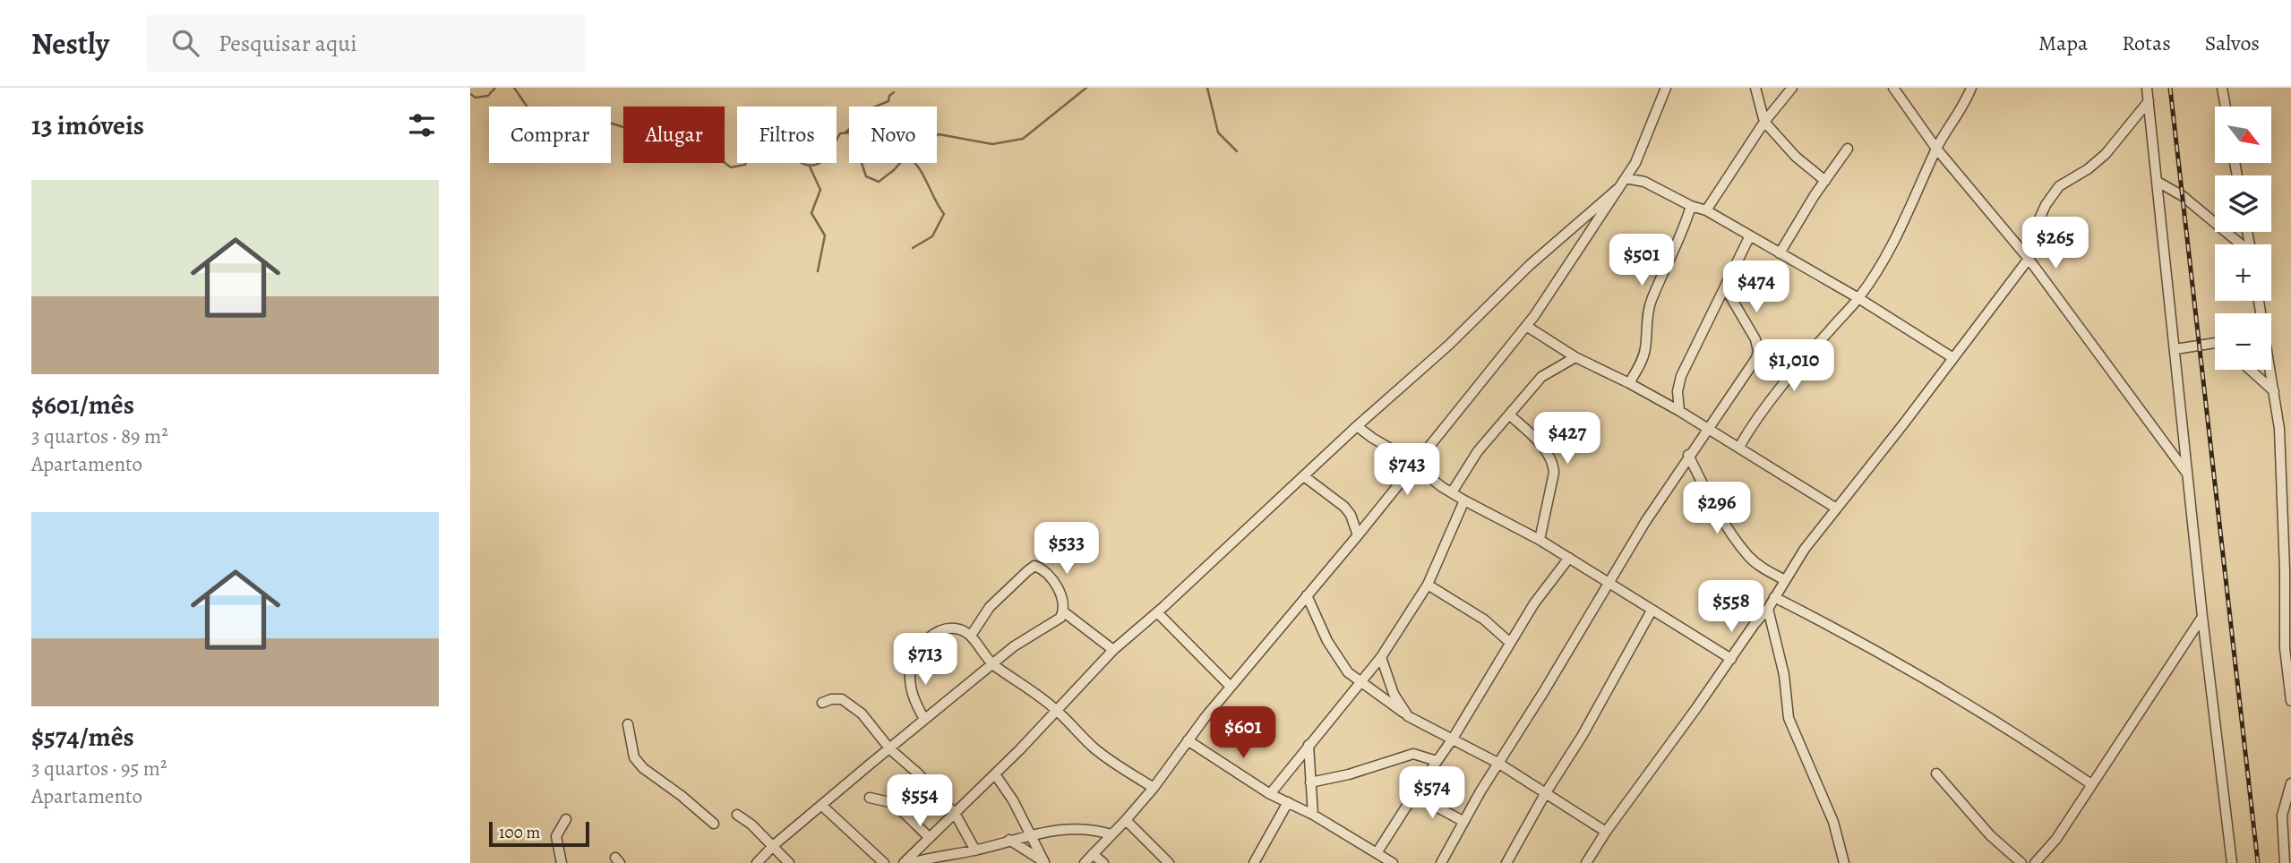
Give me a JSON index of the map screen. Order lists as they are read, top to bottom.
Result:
{
  "scale_bar": "100 m",
  "north": "bottom right",
  "page": {
    "header": "Nestly",
    "search": "Pesquisar aqui",
    "nav": ["Mapa", "Rotas", "Salvos"],
    "heading": "13 imóveis",
    "map_buttons": ["+", "−"],
    "chip": [
      "Comprar",
      "Alugar",
      "Filtros",
      "Novo"
    ],
    "list": [
      {
        "name": "$601/mês",
        "note": "3 quartos · 89 m² · Apartamento"
      },
      {
        "name": "$574/mês",
        "note": "3 quartos · 95 m² · Apartamento"
      }
    ],
    "price": [
      "$265",
      "$501",
      "$474",
      "$1,010",
      "$427",
      "$743",
      "$296",
      "$533",
      "$558",
      "$713",
      "$601",
      "$574",
      "$554"
    ],
    "scale": "100 m"
  }
}
